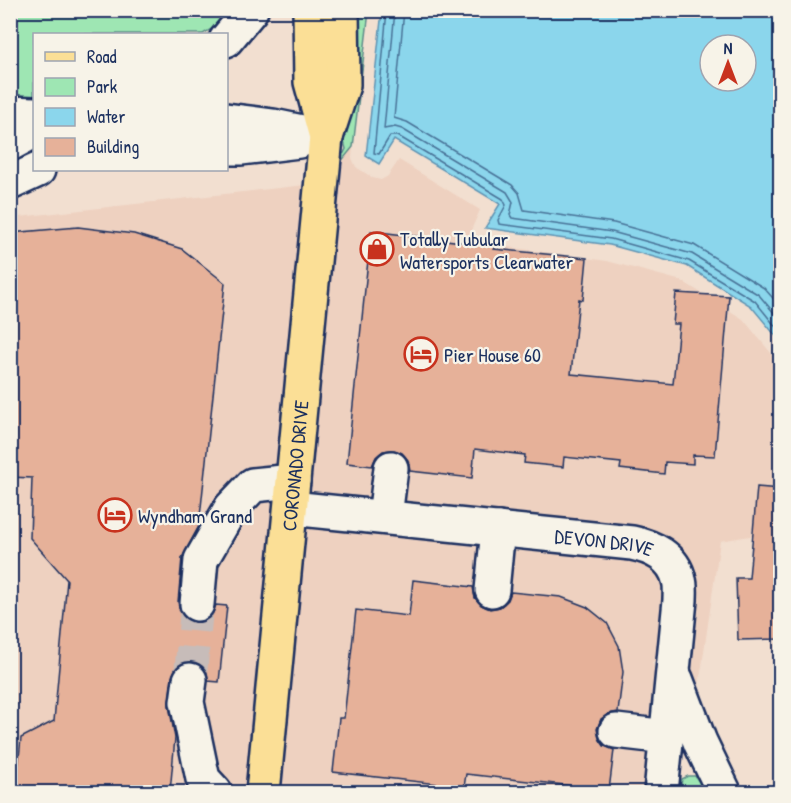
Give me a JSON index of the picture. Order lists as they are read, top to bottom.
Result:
{
  "streets": {
    "main road": ["CORONADO DRIVE"],
    "street": ["DEVON DRIVE"]
  },
  "crossings": [
    ["CORONADO DRIVE", "DEVON DRIVE"]
  ],
  "places": {
    "shop": ["Totally Tubular Watersports Clearwater"],
    "hotel": ["Pier House 60", "Wyndham Grand"]
  },
  "legend": [
    "Road",
    "Park",
    "Water",
    "Building"
  ],
  "north": "top"
}
